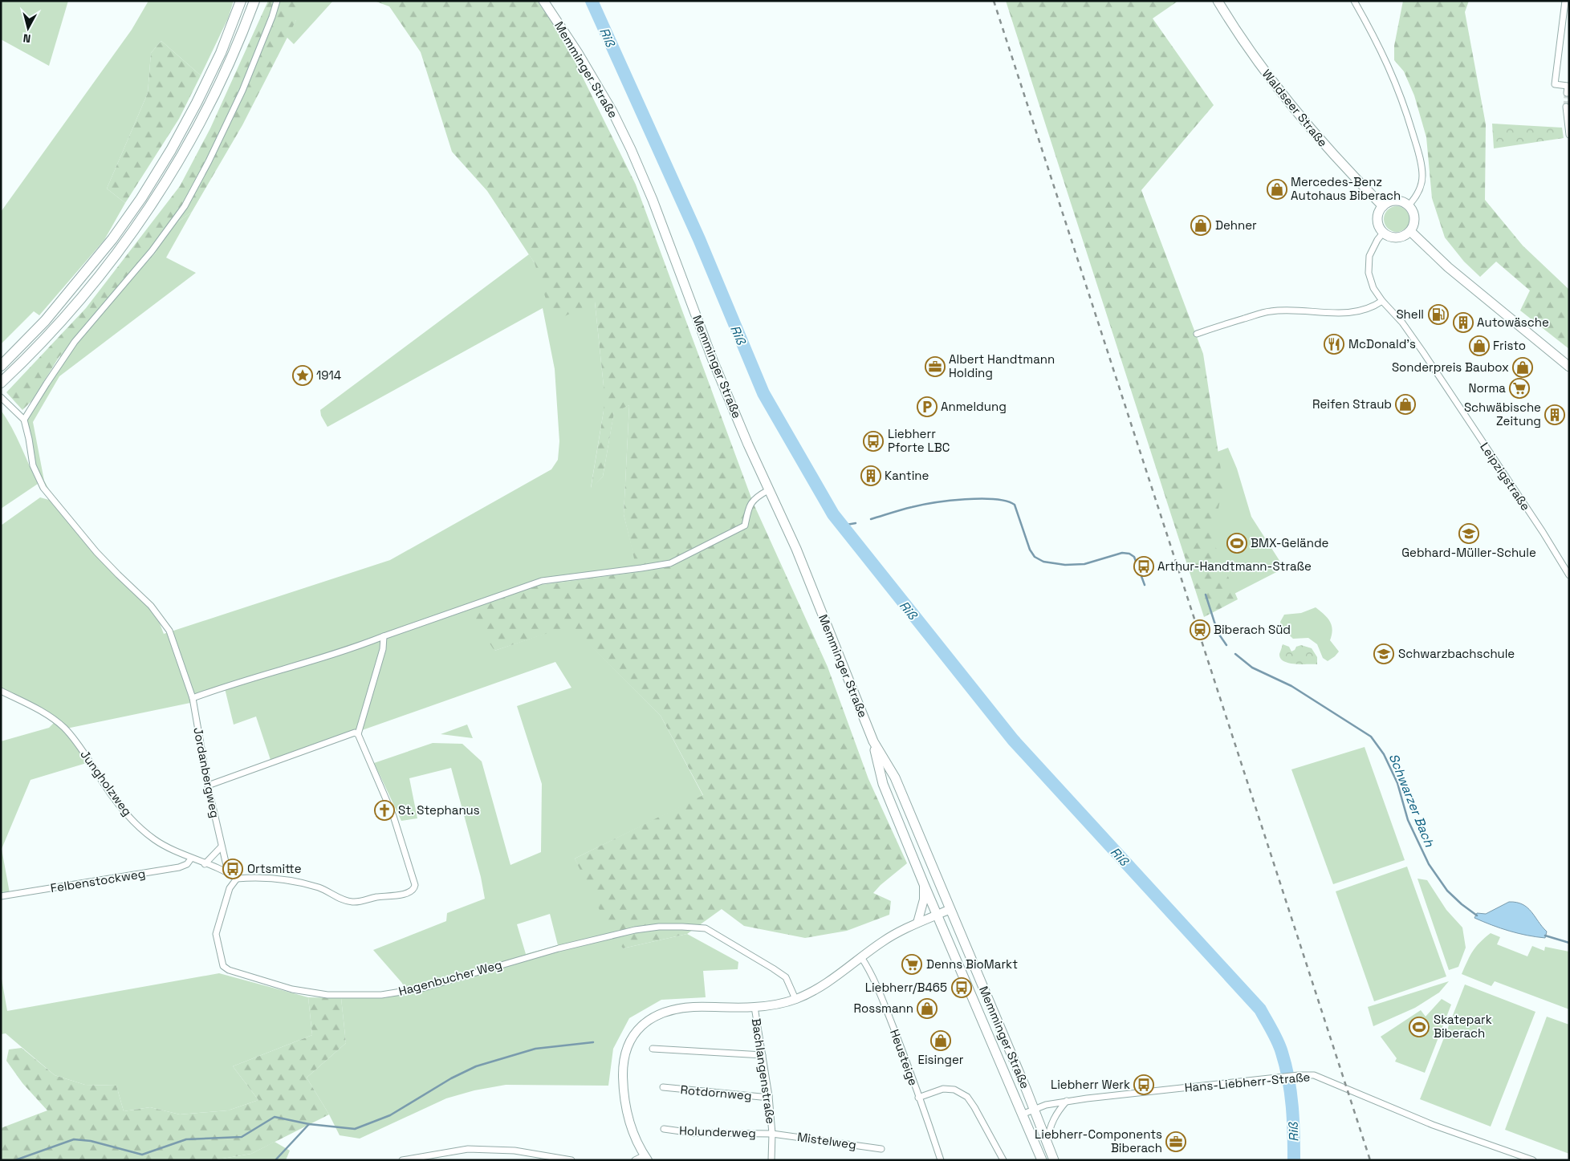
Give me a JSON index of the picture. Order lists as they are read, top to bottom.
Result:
{
  "streets": {
    "main road": ["Memminger Straße", "Waldseer Straße"],
    "street": [
      "Leipzigstraße",
      "Jordanbergweg",
      "Jungholzweg",
      "Felbenstockweg",
      "Hagenbucher Weg",
      "Heusteige",
      "Bachlangenstraße",
      "Hans-Liebherr-Straße",
      "Rotdornweg",
      "Holunderweg",
      "Mistelweg"
    ]
  },
  "crossings": [
    ["Memminger Straße", "Hans-Liebherr-Straße"],
    ["Waldseer Straße", "Leipzigstraße"],
    ["Jordanbergweg", "Jungholzweg"],
    ["Jungholzweg", "Felbenstockweg"],
    ["Jungholzweg", "Hagenbucher Weg"],
    ["Bachlangenstraße", "Rotdornweg"],
    ["Bachlangenstraße", "Holunderweg"],
    ["Bachlangenstraße", "Mistelweg"],
    ["Holunderweg", "Mistelweg"]
  ],
  "water": ["Riß", "Schwarzer Bach"],
  "places": {
    "shop": [
      "Mercedes-Benz Autohaus Biberach",
      "Dehner",
      "Fristo",
      "Sonderpreis Baubox",
      "Reifen Straub",
      "Rossmann",
      "Eisinger"
    ],
    "fuel station": ["Shell"],
    "building": ["Autowäsche", "Schwäbische Zeitung", "Kantine"],
    "restaurant": ["McDonald's"],
    "office": ["Albert Handtmann Holding", "Liebherr-Components Biberach"],
    "place": ["1914"],
    "supermarket": ["Norma", "Denns BioMarkt"],
    "parking": ["Anmeldung"],
    "bus stop": [
      "Liebherr Pforte LBC",
      "Arthur-Handtmann-Straße",
      "Ortsmitte",
      "Liebherr/B465",
      "Liebherr Werk"
    ],
    "school or university": ["Gebhard-Müller-Schule", "Schwarzbachschule"],
    "sports": ["BMX-Gelände", "Skatepark Biberach"],
    "station": ["Biberach Süd"],
    "church": ["St. Stephanus"]
  },
  "north": "bottom"
}
